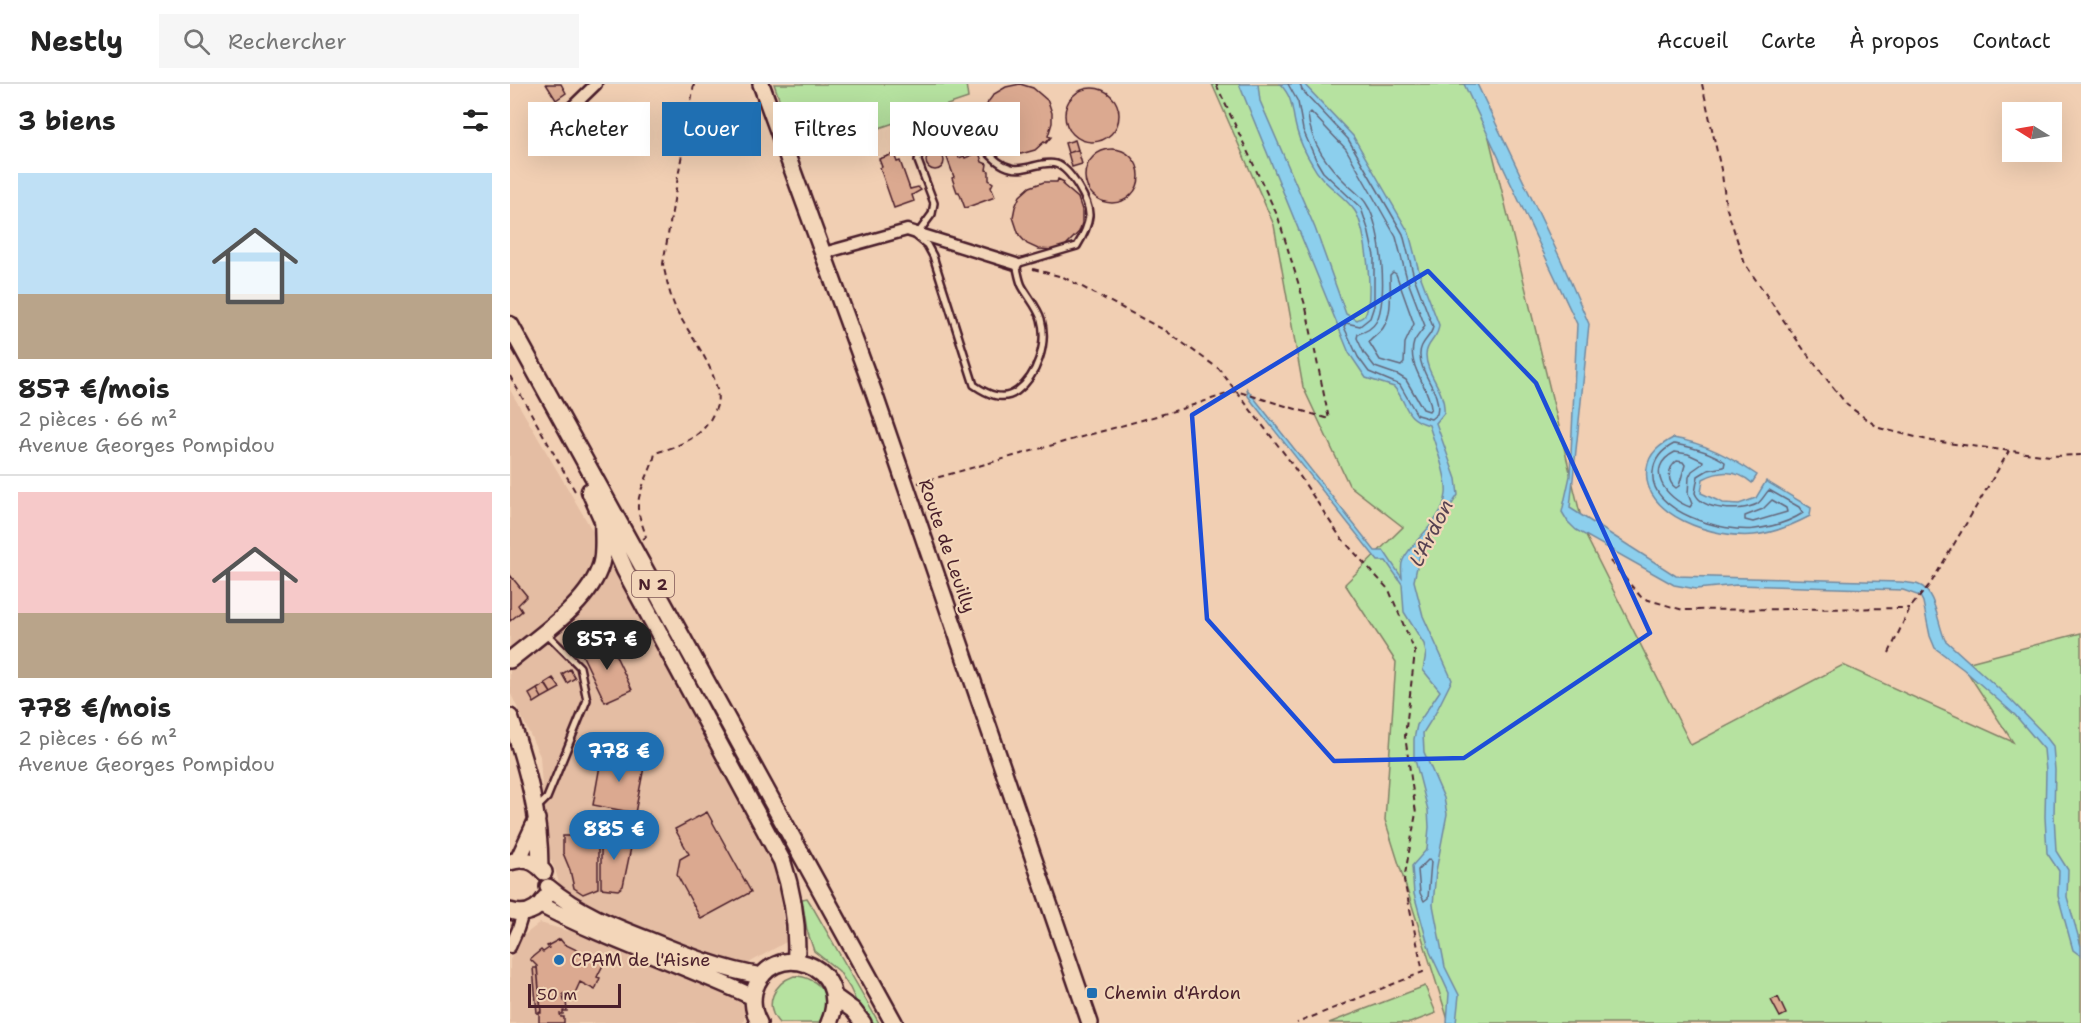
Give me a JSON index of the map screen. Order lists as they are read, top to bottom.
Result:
{
  "streets": {
    "main road": ["Route de Leuilly", "N 2"]
  },
  "water": ["L'Ardon"],
  "places": {
    "other": ["CPAM de l'Aisne"],
    "transit": ["Chemin d'Ardon"]
  },
  "scale_bar": "50 m",
  "north": "left",
  "page": {
    "header": "Nestly",
    "search": "Rechercher",
    "nav": [
      "Accueil",
      "Carte",
      "À propos",
      "Contact"
    ],
    "heading": "3 biens",
    "chip": [
      "Acheter",
      "Louer",
      "Filtres",
      "Nouveau"
    ],
    "list": [
      {
        "name": "857 €/mois",
        "note": "2 pièces · 66 m² · Avenue Georges Pompidou"
      },
      {
        "name": "778 €/mois",
        "note": "2 pièces · 66 m² · Avenue Georges Pompidou"
      }
    ],
    "price": ["857 €", "778 €", "885 €"],
    "scale": "50 m"
  }
}
